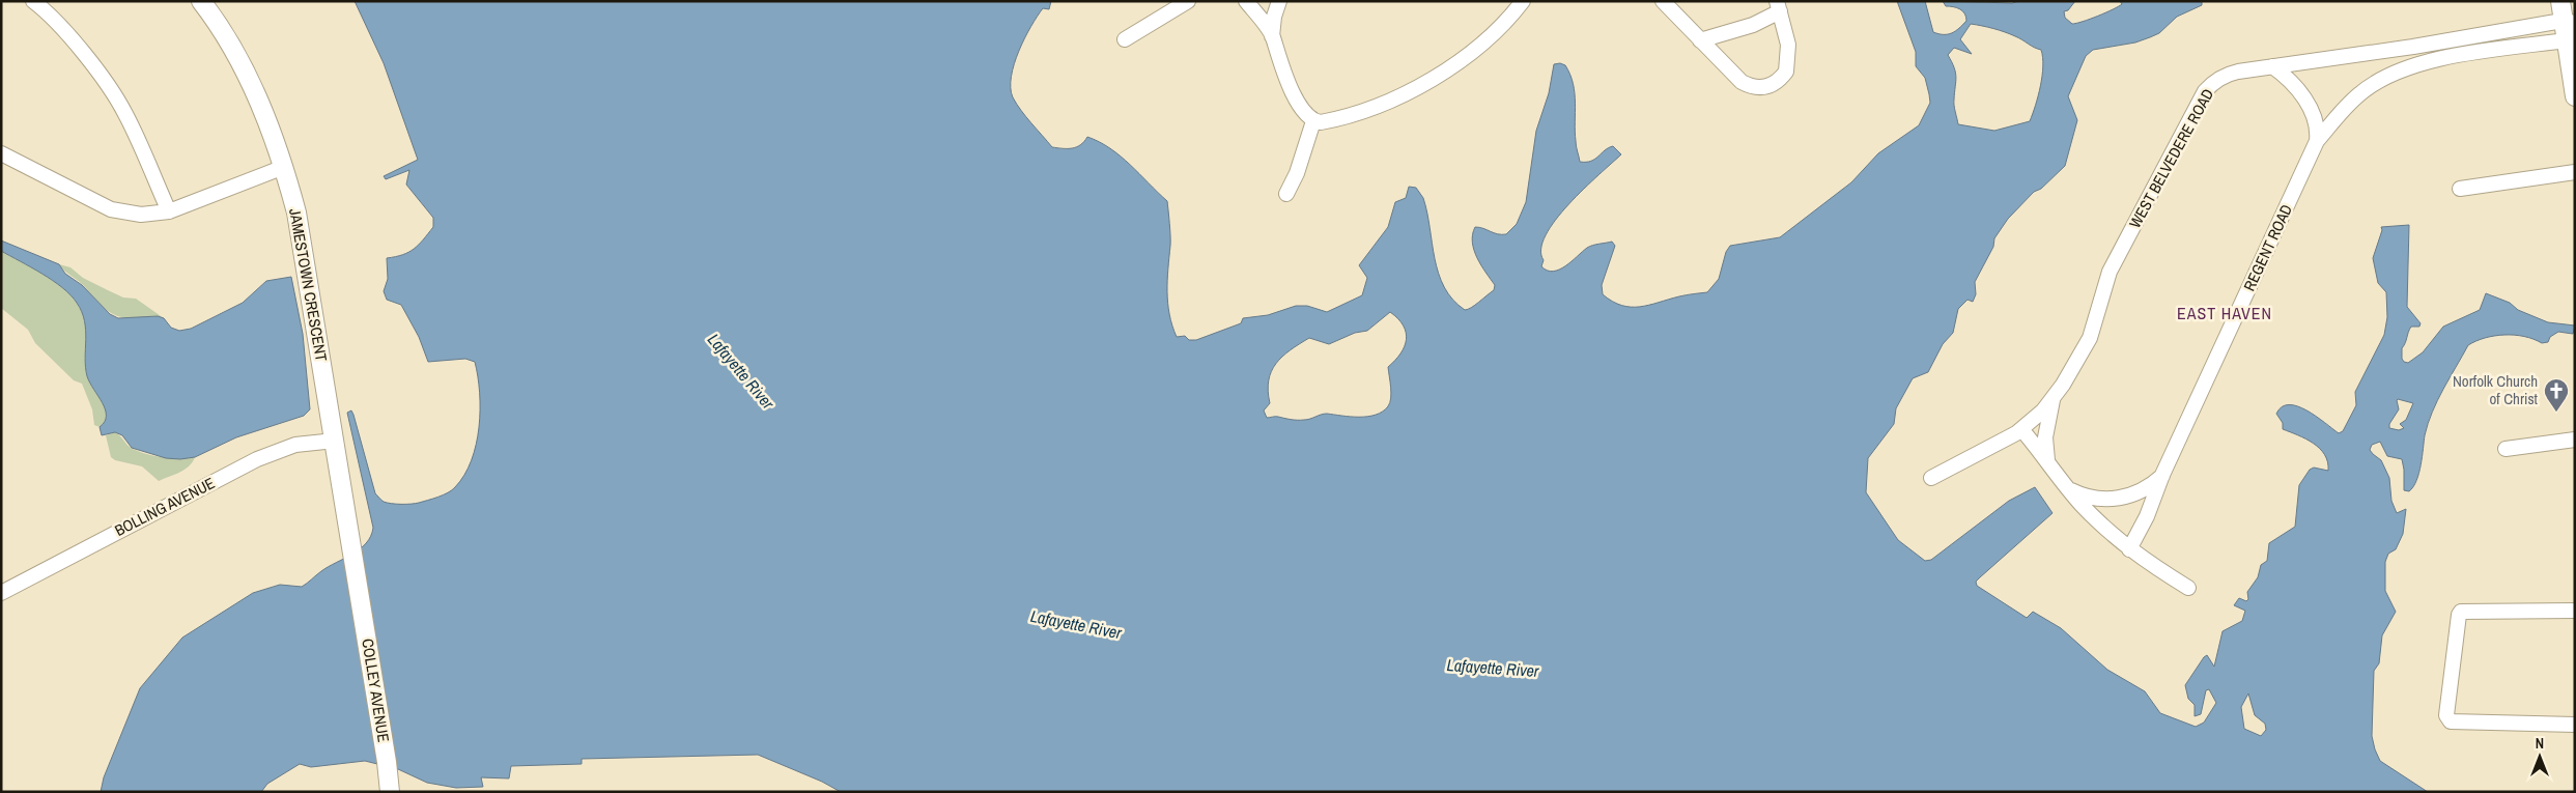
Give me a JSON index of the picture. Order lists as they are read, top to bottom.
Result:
{
  "streets": {
    "main road": ["JAMESTOWN CRESCENT", "COLLEY AVENUE"],
    "street": ["WEST BELVEDERE ROAD", "REGENT ROAD", "BOLLING AVENUE"]
  },
  "crossings": [
    ["JAMESTOWN CRESCENT", "BOLLING AVENUE"],
    ["JAMESTOWN CRESCENT", "COLLEY AVENUE"]
  ],
  "districts": ["EAST HAVEN"],
  "water": ["Lafayette River"],
  "places": {
    "church": ["Norfolk Church of Christ"]
  },
  "north": "top"
}
